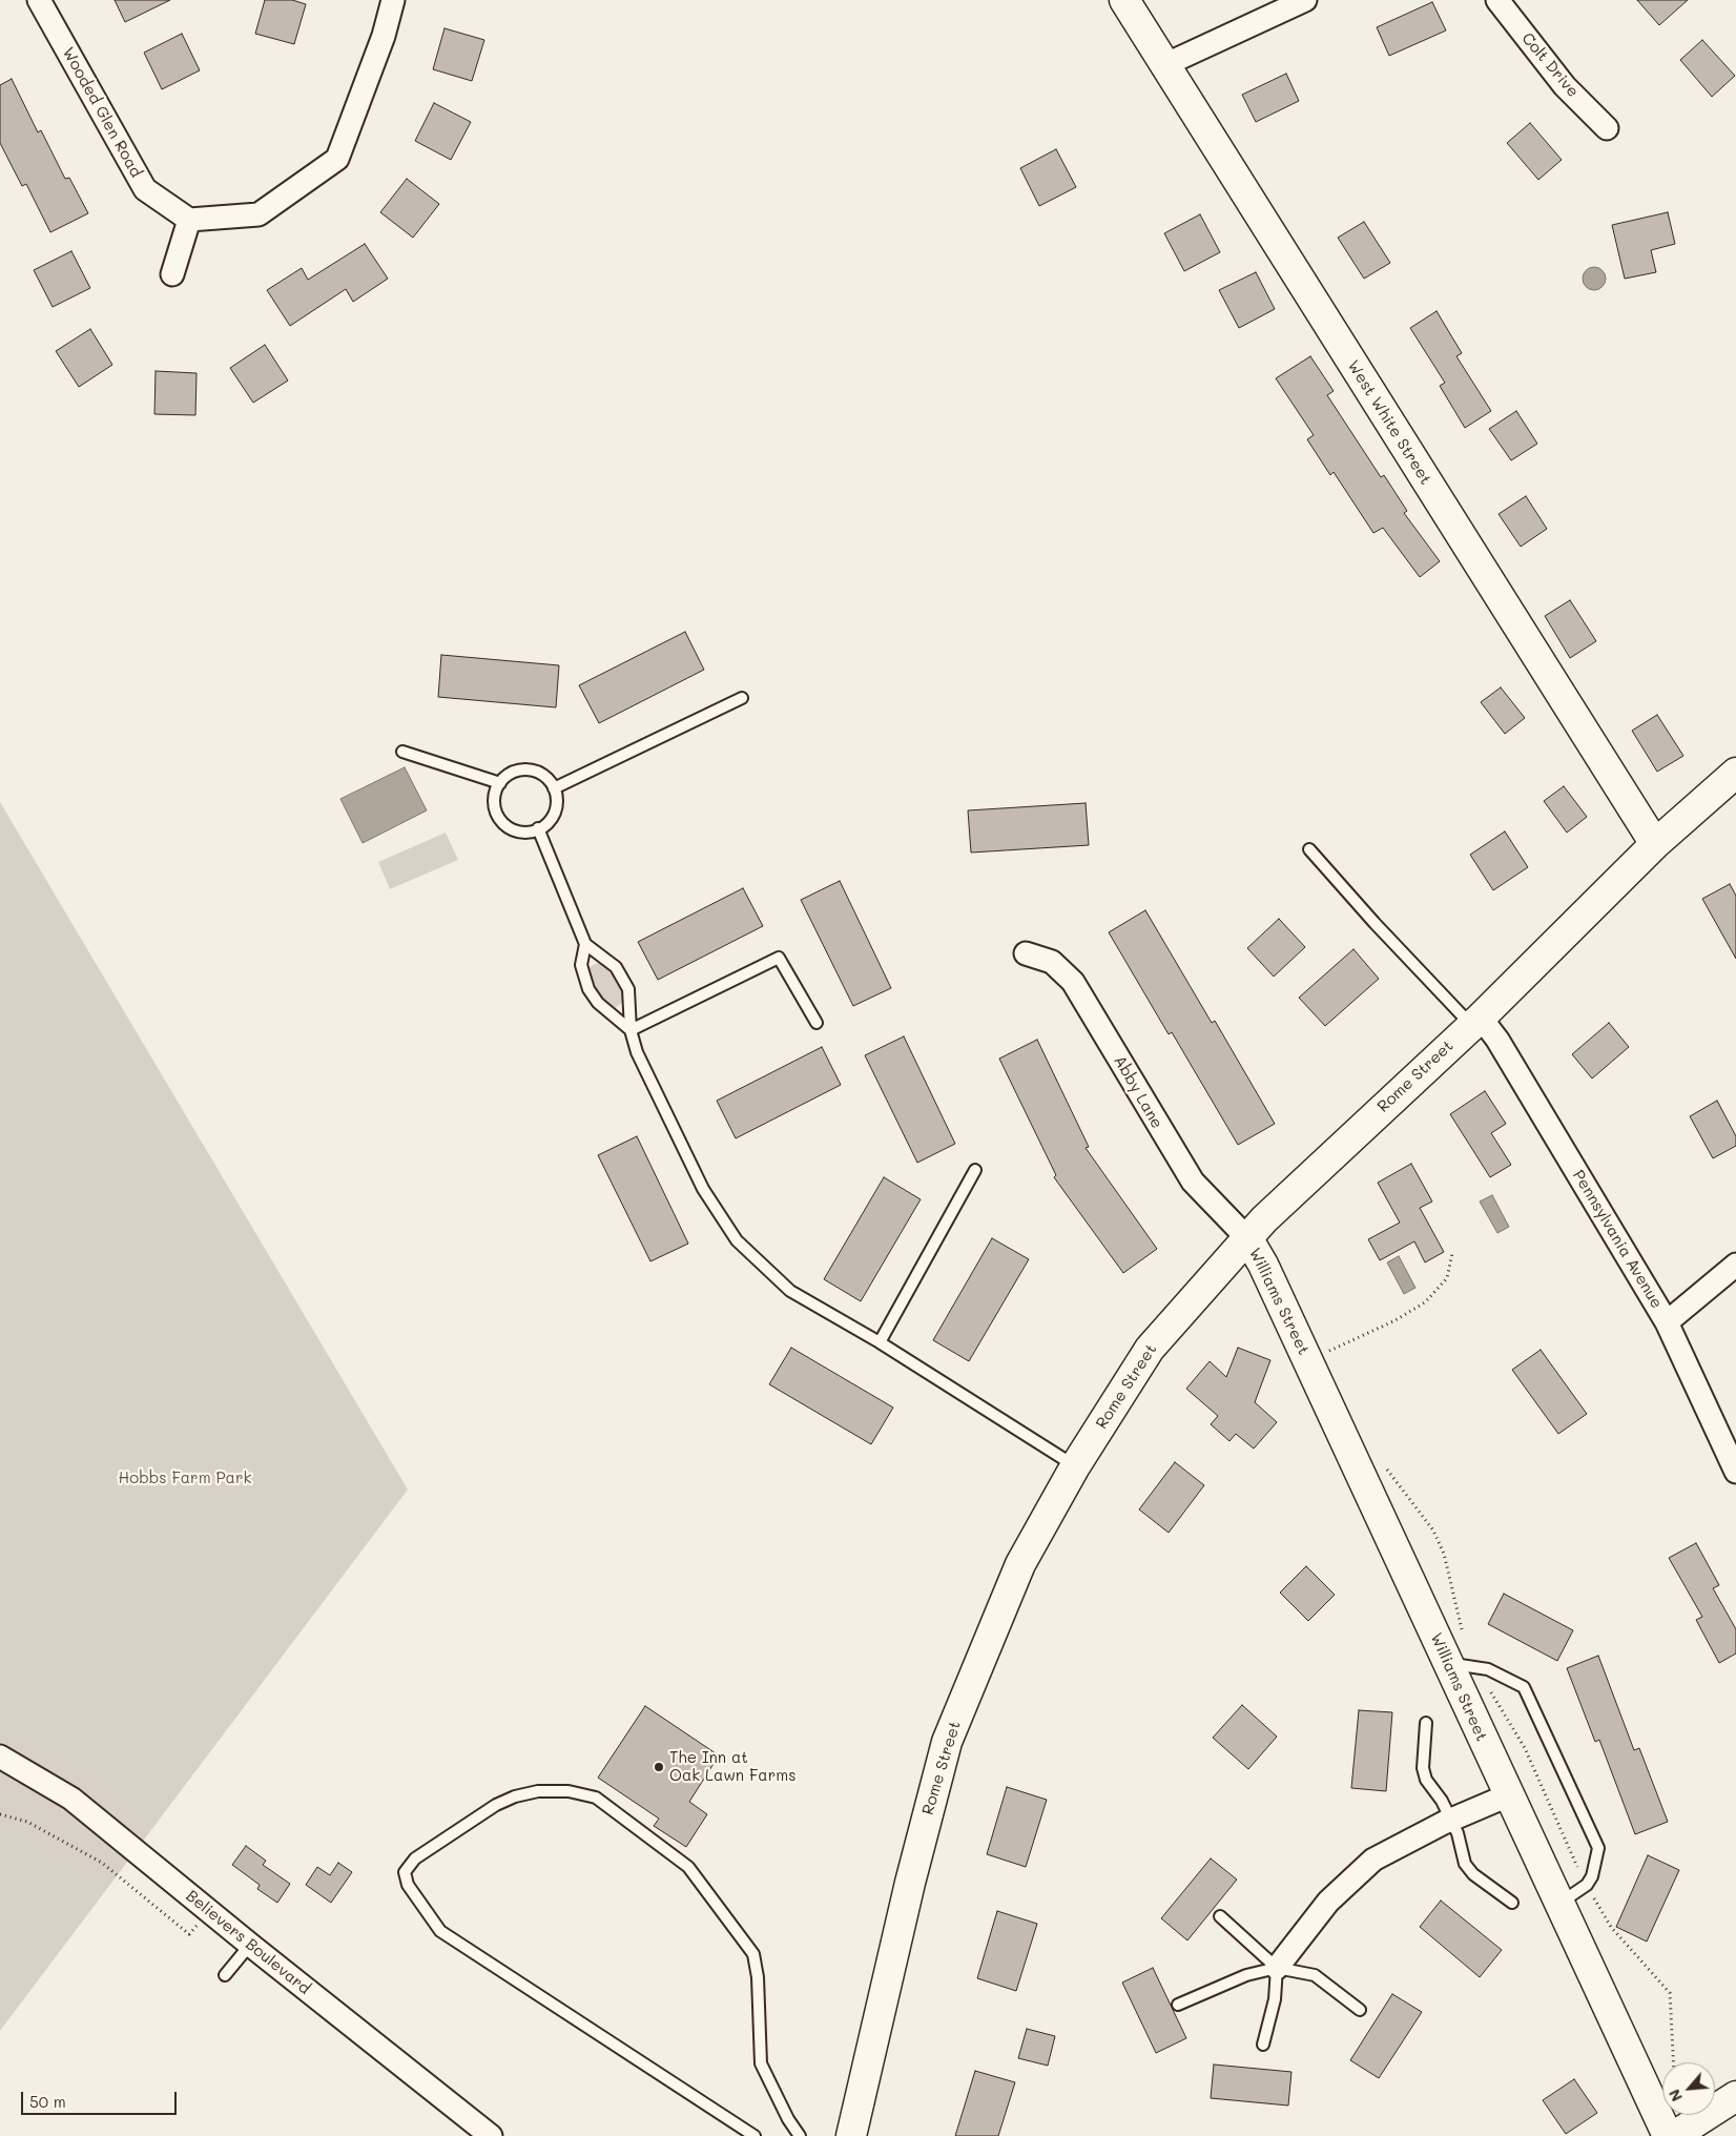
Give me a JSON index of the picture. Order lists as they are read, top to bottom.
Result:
{
  "streets": {
    "street": [
      "Colt Drive",
      "Wooded Glen Road",
      "West White Street",
      "Rome Street",
      "Abby Lane",
      "Pennsylvania Avenue",
      "Williams Street",
      "Believers Boulevard"
    ]
  },
  "crossings": [
    ["West White Street", "Rome Street"],
    ["Rome Street", "Abby Lane"],
    ["Rome Street", "Pennsylvania Avenue"],
    ["Rome Street", "Williams Street"],
    ["Abby Lane", "Williams Street"]
  ],
  "parks": ["Hobbs Farm Park"],
  "places": ["The Inn at Oak Lawn Farms"],
  "scale_bar": "50 m",
  "north": "bottom left"
}
